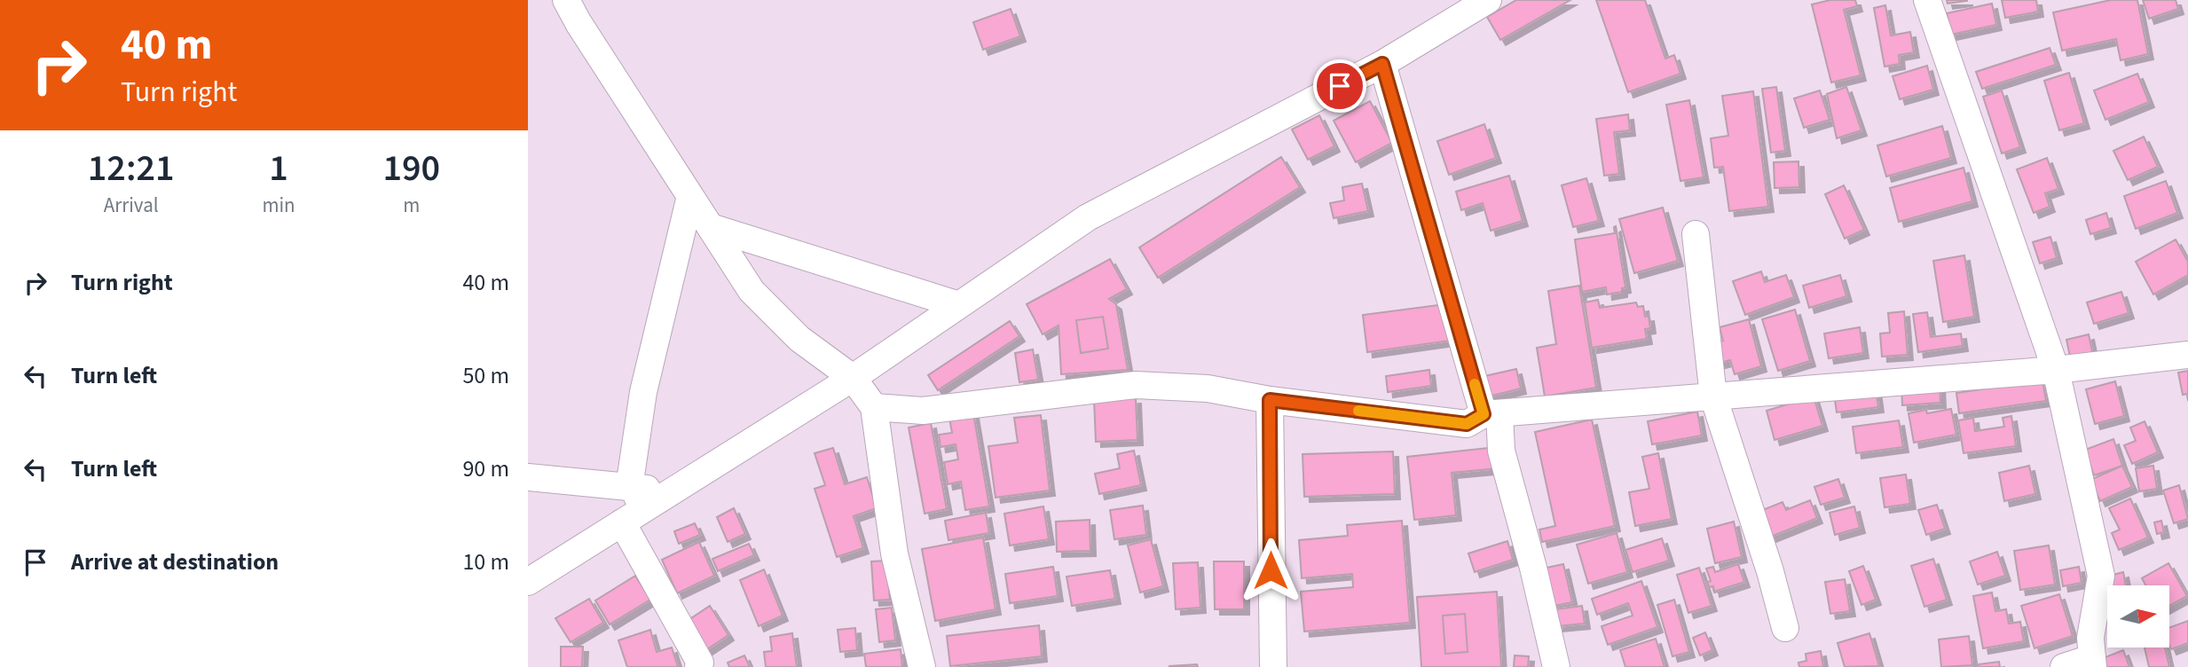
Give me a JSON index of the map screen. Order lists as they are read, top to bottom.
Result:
{
  "north": "right",
  "page": {
    "turn": ["40 m", "Turn right"],
    "eta": [
      "12:21",
      "Arrival",
      "1",
      "min",
      "190",
      "m"
    ],
    "list": [
      {
        "name": "Turn right",
        "value": "40 m"
      },
      {
        "name": "Turn left",
        "value": "50 m"
      },
      {
        "name": "Turn left",
        "value": "90 m"
      },
      {
        "name": "Arrive at destination",
        "value": "10 m"
      }
    ]
  }
}
